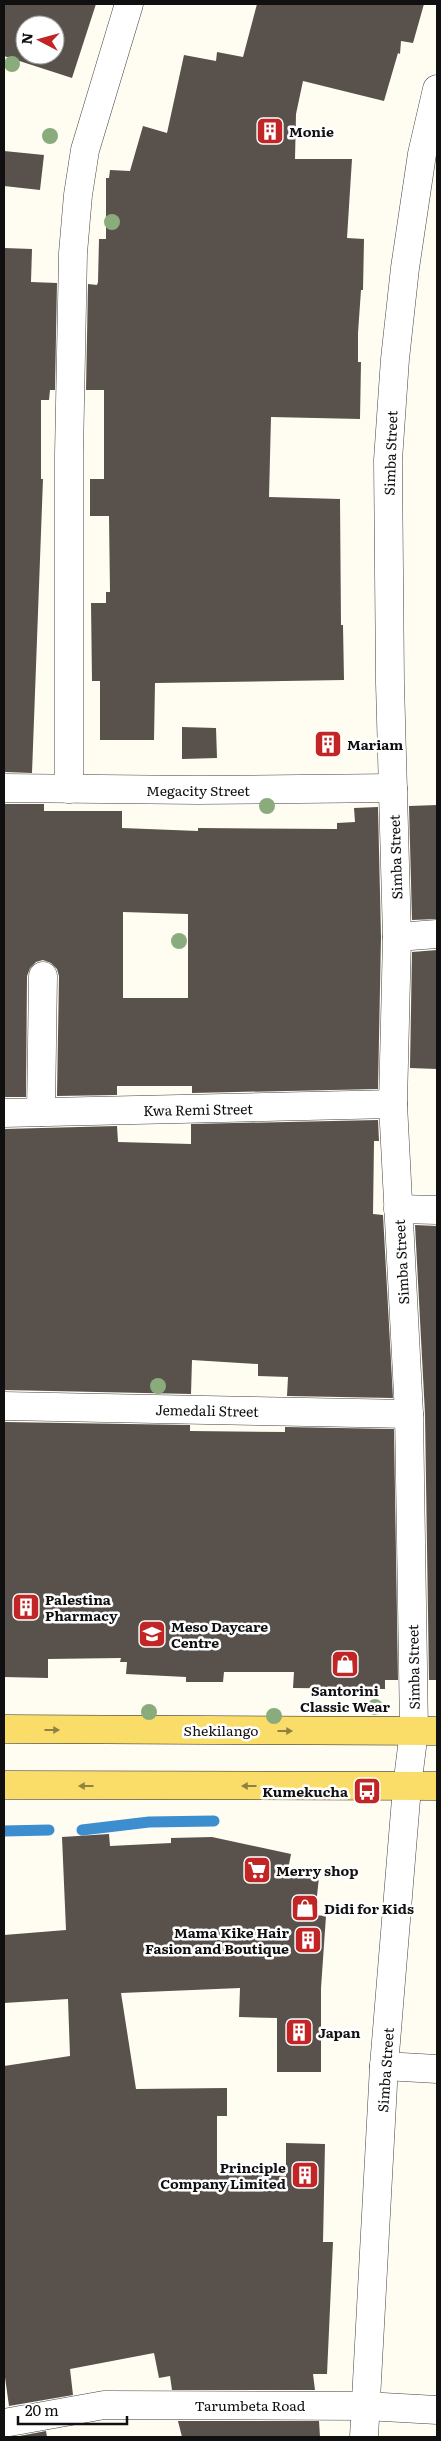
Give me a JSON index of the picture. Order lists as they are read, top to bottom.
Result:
{
  "streets": {
    "main road": ["Shekilango"],
    "street": [
      "Simba Street",
      "Megacity Street",
      "Kwa Remi Street",
      "Jemedali Street",
      "Tarumbeta Road"
    ]
  },
  "crossings": [
    ["Simba Street", "Megacity Street"],
    ["Simba Street", "Kwa Remi Street"],
    ["Simba Street", "Jemedali Street"],
    ["Simba Street", "Shekilango"],
    ["Simba Street", "Tarumbeta Road"]
  ],
  "places": {
    "building": [
      "Monie",
      "Mariam",
      "Palestina Pharmacy",
      "Mama Kike Hair Fasion and Boutique",
      "Japan",
      "Principle Company Limited"
    ],
    "school or university": ["Meso Daycare Centre"],
    "shop": ["Santorini Classic Wear", "Didi for Kids"],
    "bus stop": ["Kumekucha"],
    "supermarket": ["Merry shop"]
  },
  "scale_bar": "20 m",
  "north": "left"
}
